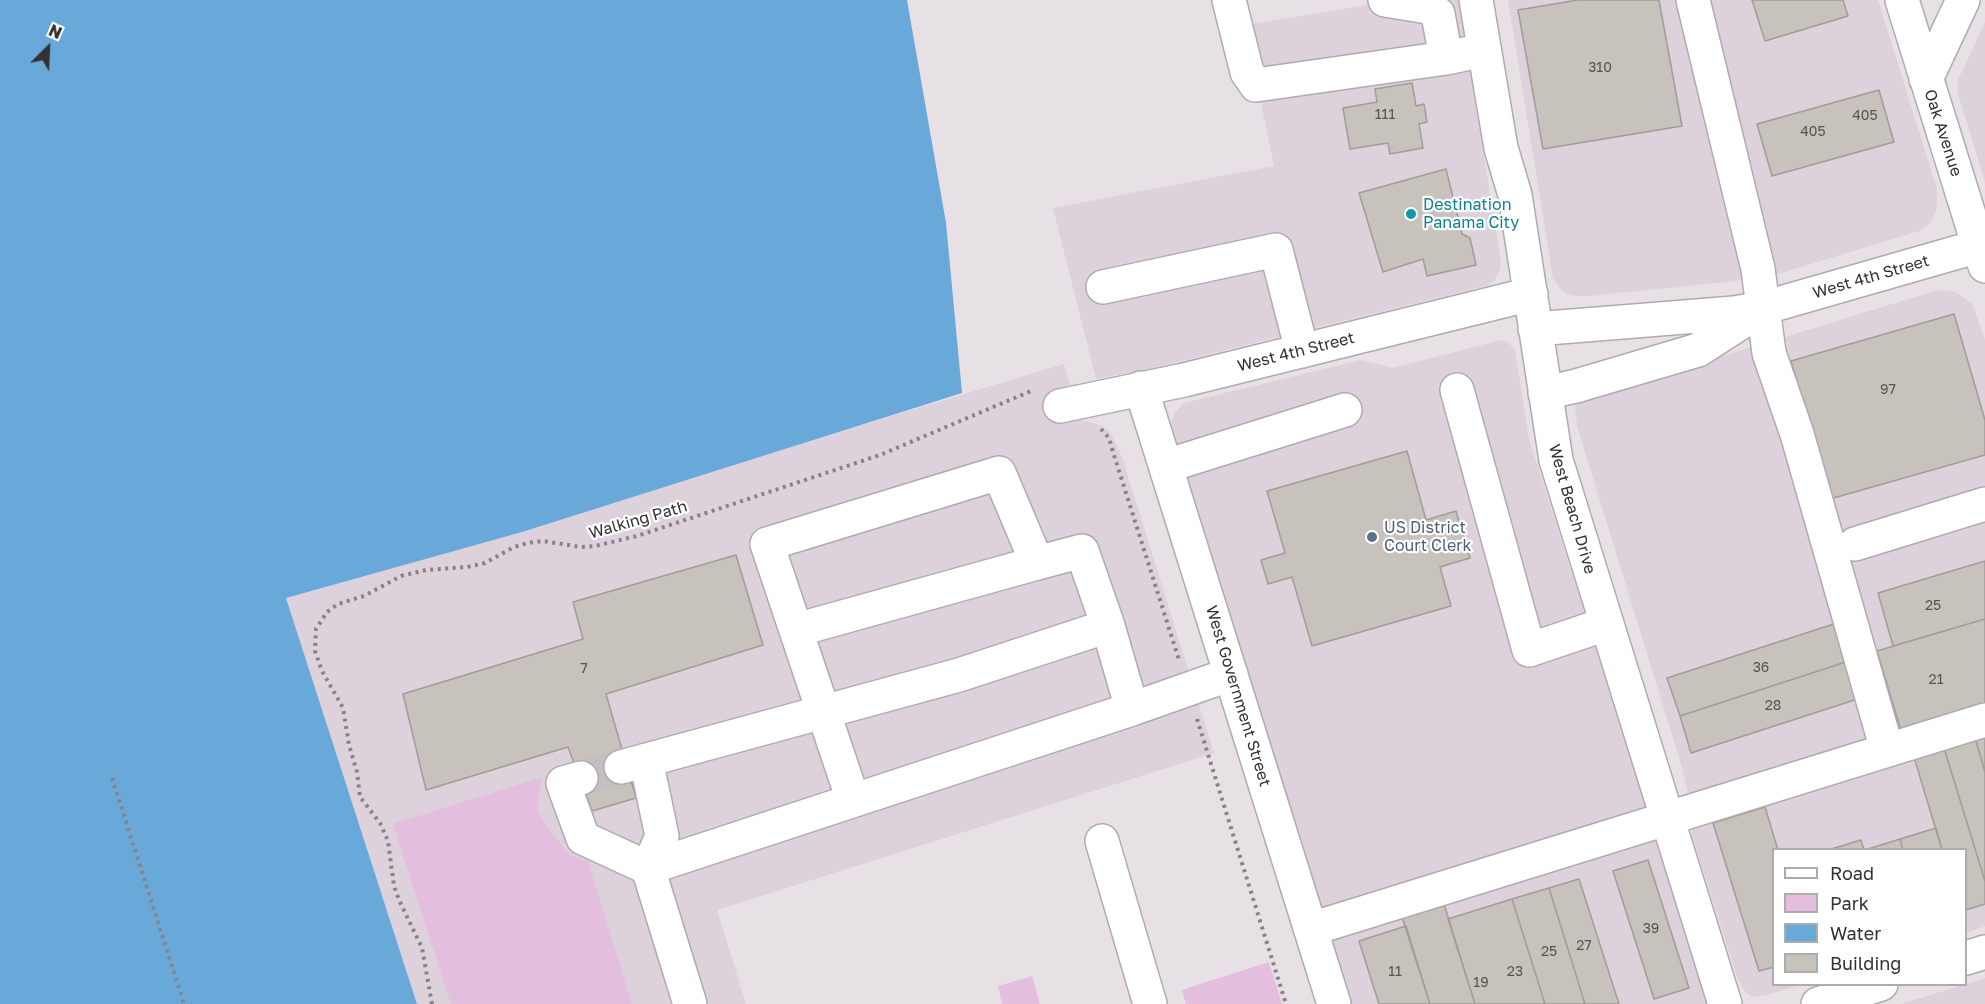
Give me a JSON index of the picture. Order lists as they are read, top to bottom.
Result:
{
  "streets": {
    "street": [
      "Oak Avenue",
      "West 4th Street",
      "West Beach Drive",
      "West Government Street"
    ],
    "path": ["Walking Path"]
  },
  "crossings": [
    ["Oak Avenue", "West 4th Street"],
    ["West 4th Street", "West Beach Drive"],
    ["West 4th Street", "Walking Path"],
    ["West 4th Street", "West Government Street"]
  ],
  "places": ["Destination Panama City", "US District Court Clerk"],
  "house_numbers": [
    "310",
    "111",
    "405",
    "405",
    "97",
    "25",
    "36",
    "7",
    "21",
    "28",
    "39",
    "27",
    "25",
    "11",
    "23",
    "19"
  ],
  "legend": [
    "Road",
    "Park",
    "Water",
    "Building"
  ],
  "north": "top right"
}
